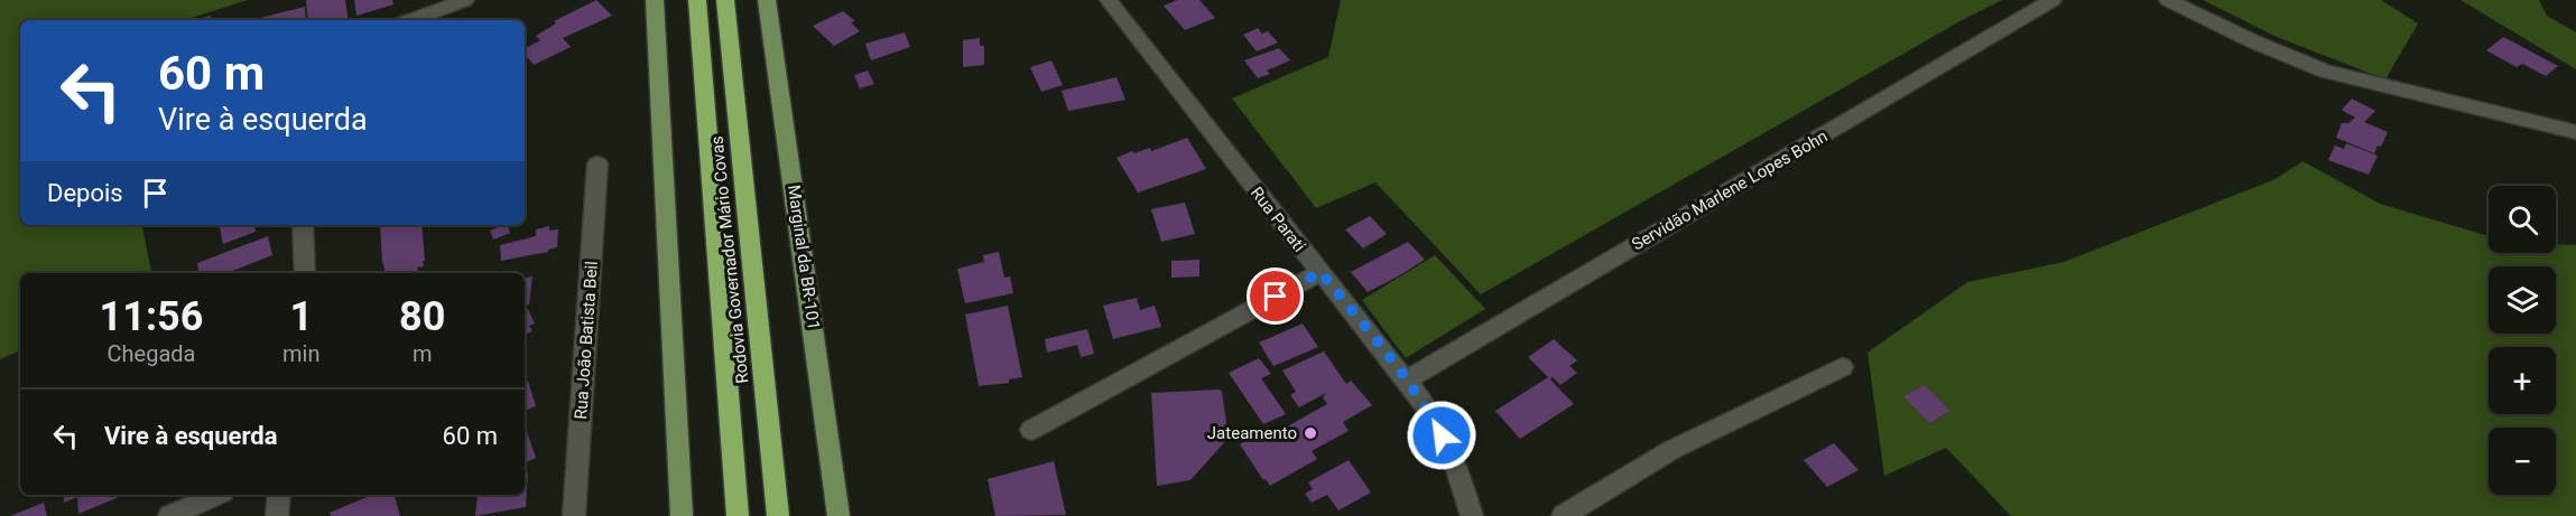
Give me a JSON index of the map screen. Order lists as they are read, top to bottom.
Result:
{
  "streets": {
    "highway": ["Rodovia Governador Mário Covas"],
    "main road": ["Marginal da BR-101"],
    "street": ["Servidão Marlene Lopes Bohn", "Rua Parati", "Rua João Batista Beil"]
  },
  "crossings": [
    ["Servidão Marlene Lopes Bohn", "Rua Parati"]
  ],
  "places": ["Jateamento"],
  "page": {
    "turn": ["60 m", "Vire à esquerda"],
    "then": "Depois",
    "map_buttons": ["+", "−"],
    "eta": [
      "11:56",
      "Chegada",
      "1",
      "min",
      "80",
      "m"
    ],
    "list": [
      {
        "name": "Vire à esquerda",
        "value": "60 m"
      }
    ]
  }
}
